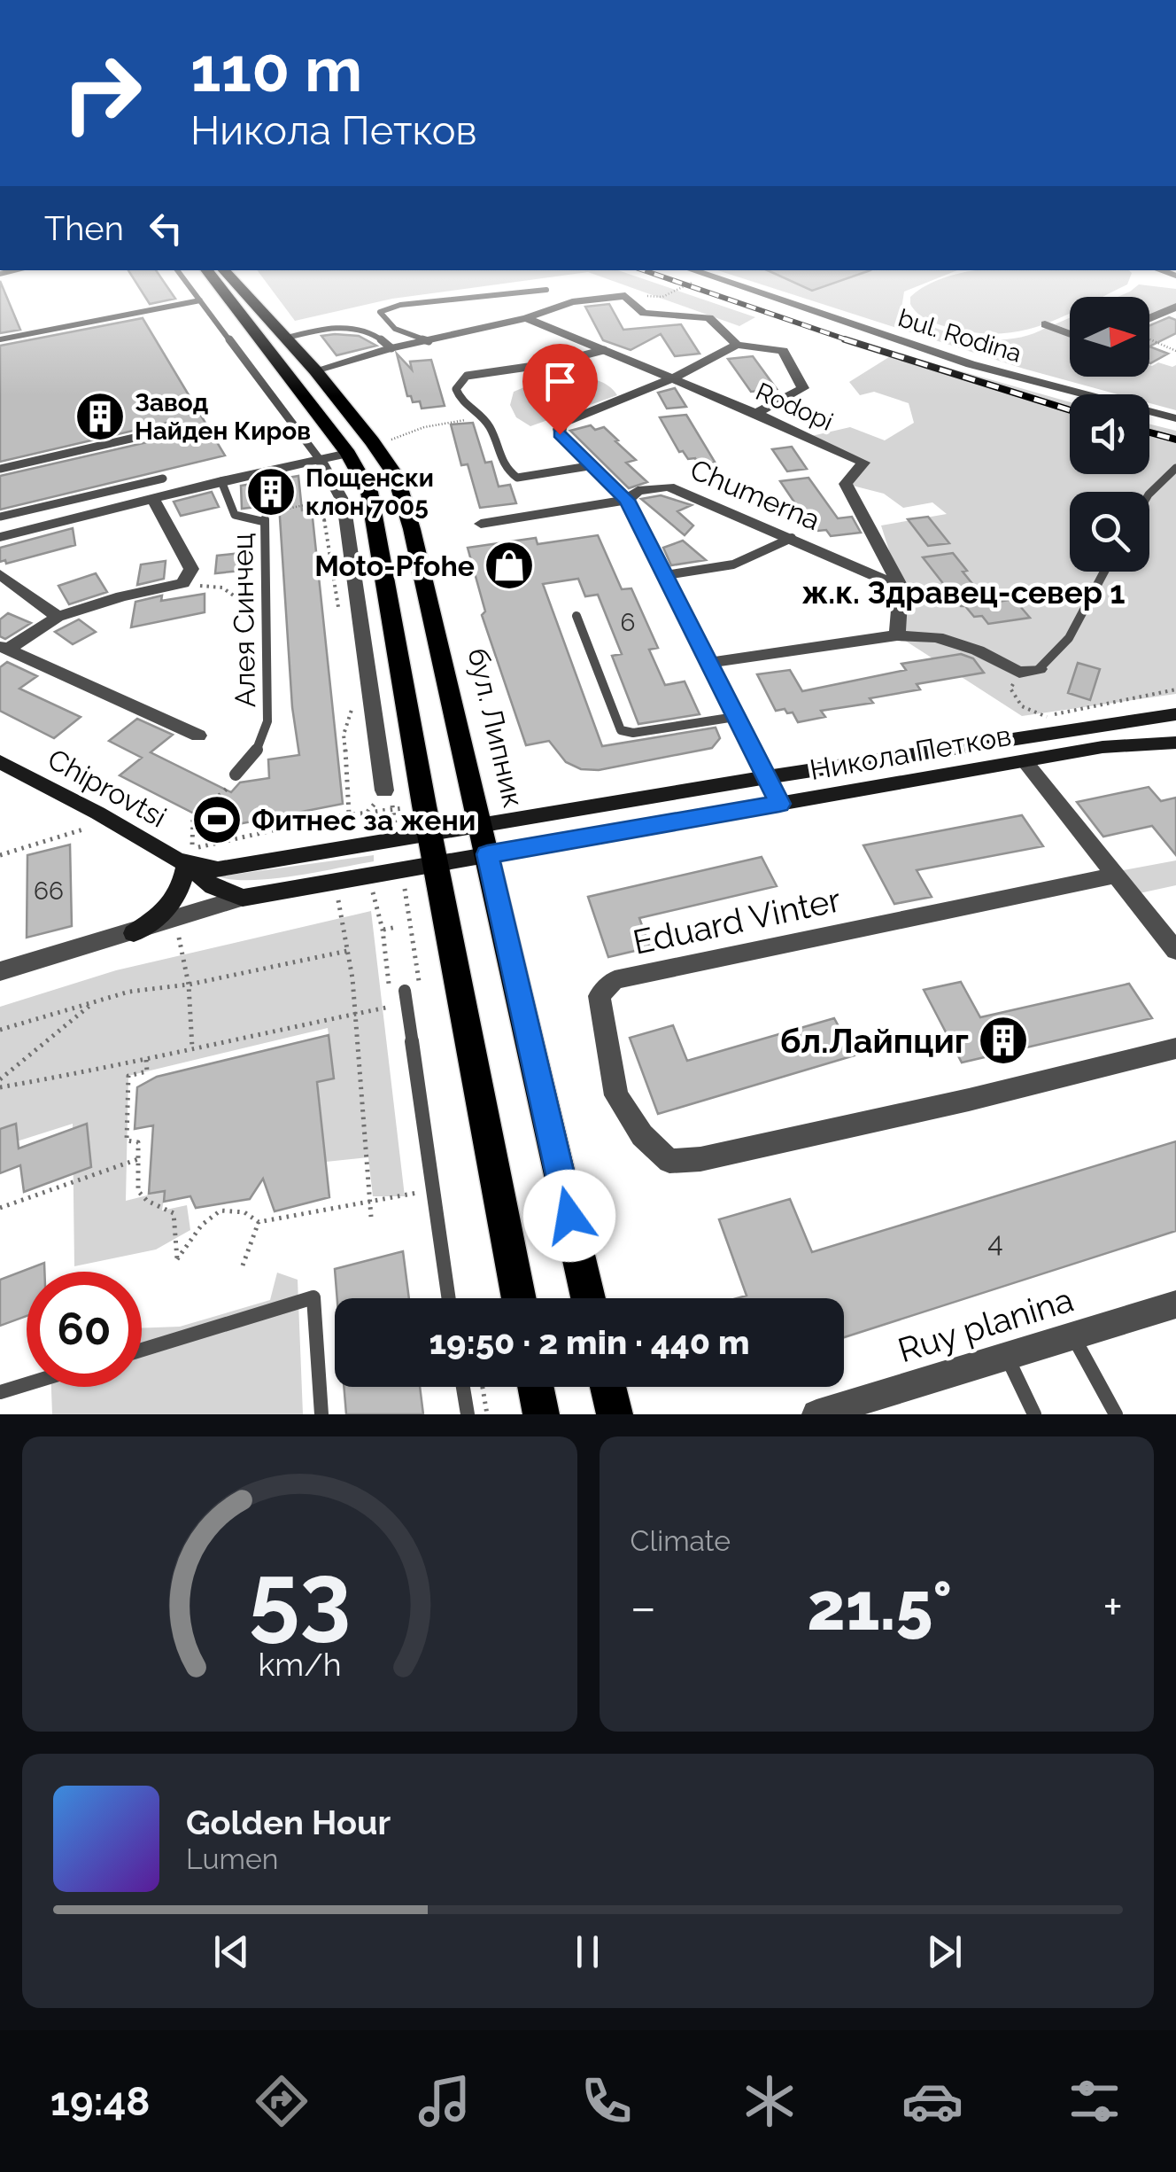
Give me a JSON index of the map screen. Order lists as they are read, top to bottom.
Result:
{
  "streets": {
    "main road": ["бул. Липник", "Никола Петков", "Chiprovtsi"],
    "street": [
      "bul. Rodina",
      "Rodopi",
      "Chumerna",
      "Eduard Vinter",
      "Ruy planina"
    ],
    "lane": ["Алея Синчец"]
  },
  "crossings": [
    ["Rodopi", "Chumerna"],
    ["бул. Липник", "Никола Петков"],
    ["Никола Петков", "Chiprovtsi"]
  ],
  "districts": ["ж.к. Здравец-север 1"],
  "places": {
    "building": ["Завод Найден Киров", "Пощенски клон 7005", "бл.Лайпциг"],
    "shop": ["Moto-Pfohe"],
    "sports": ["Фитнес за жени"]
  },
  "house_numbers": ["6", "66", "4"],
  "north": "right",
  "page": {
    "turn": ["110 m", "Никола Петков"],
    "then": "Then",
    "limit": "60",
    "trip": "19:50 · 2 min · 440 m",
    "tile": "Climate",
    "heat": ["−", "21.5°", "+"],
    "song": ["Golden Hour", "Lumen"],
    "tabs": "19:48",
    "gauge": ["53", "km/h"]
  }
}
